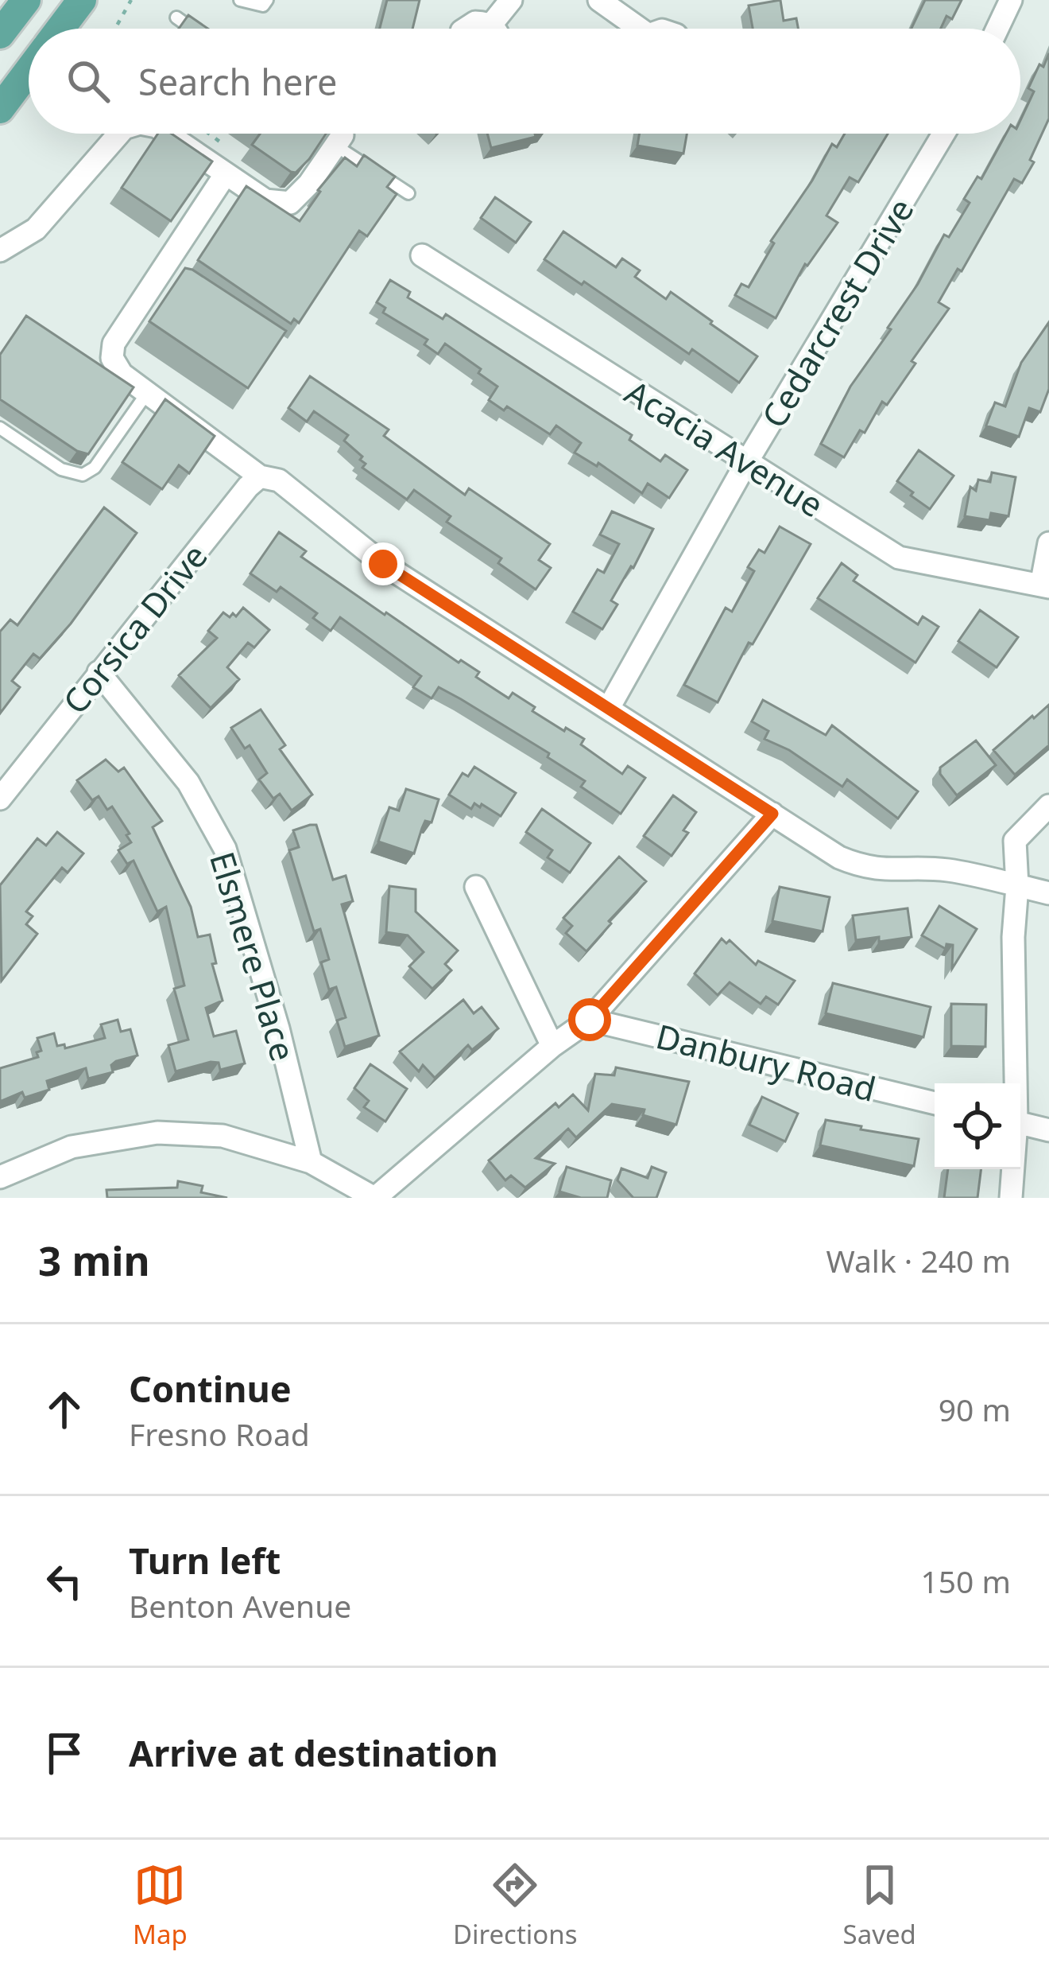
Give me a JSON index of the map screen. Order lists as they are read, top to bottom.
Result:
{
  "streets": {
    "street": [
      "Cedarcrest Drive",
      "Acacia Avenue",
      "Corsica Drive",
      "Elsmere Place",
      "Danbury Road"
    ]
  },
  "crossings": [
    ["Cedarcrest Drive", "Acacia Avenue"],
    ["Corsica Drive", "Elsmere Place"]
  ],
  "page": {
    "search": "Search here",
    "heading": ["3 min", "Walk · 240 m"],
    "list": [
      ["Continue", "Fresno Road", "90 m"],
      ["Turn left", "Benton Avenue", "150 m"],
      "Arrive at destination"
    ],
    "nav": ["Map", "Directions", "Saved"]
  }
}
